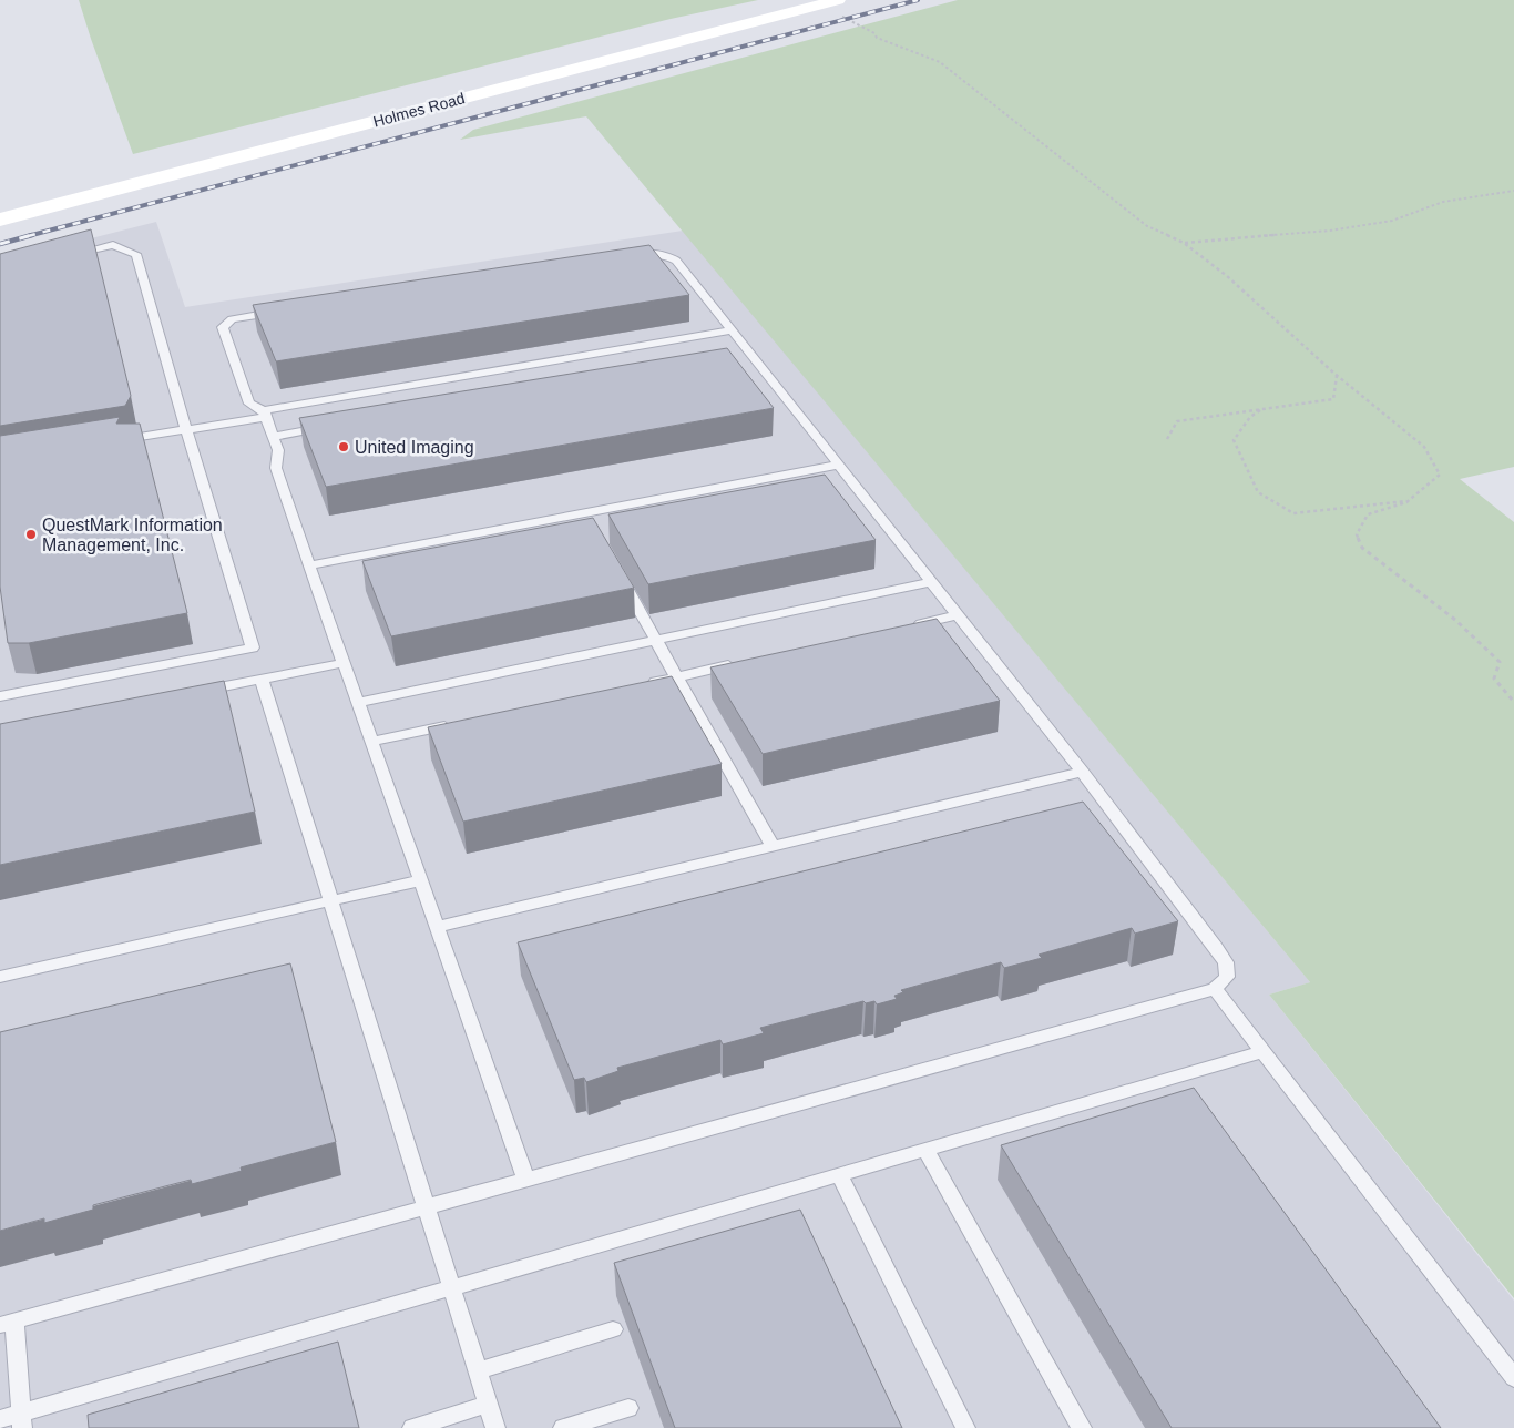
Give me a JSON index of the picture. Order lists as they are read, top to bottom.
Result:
{
  "streets": {
    "main road": ["Holmes Road"]
  },
  "places": ["United Imaging", "QuestMark Information Management, Inc."]
}
